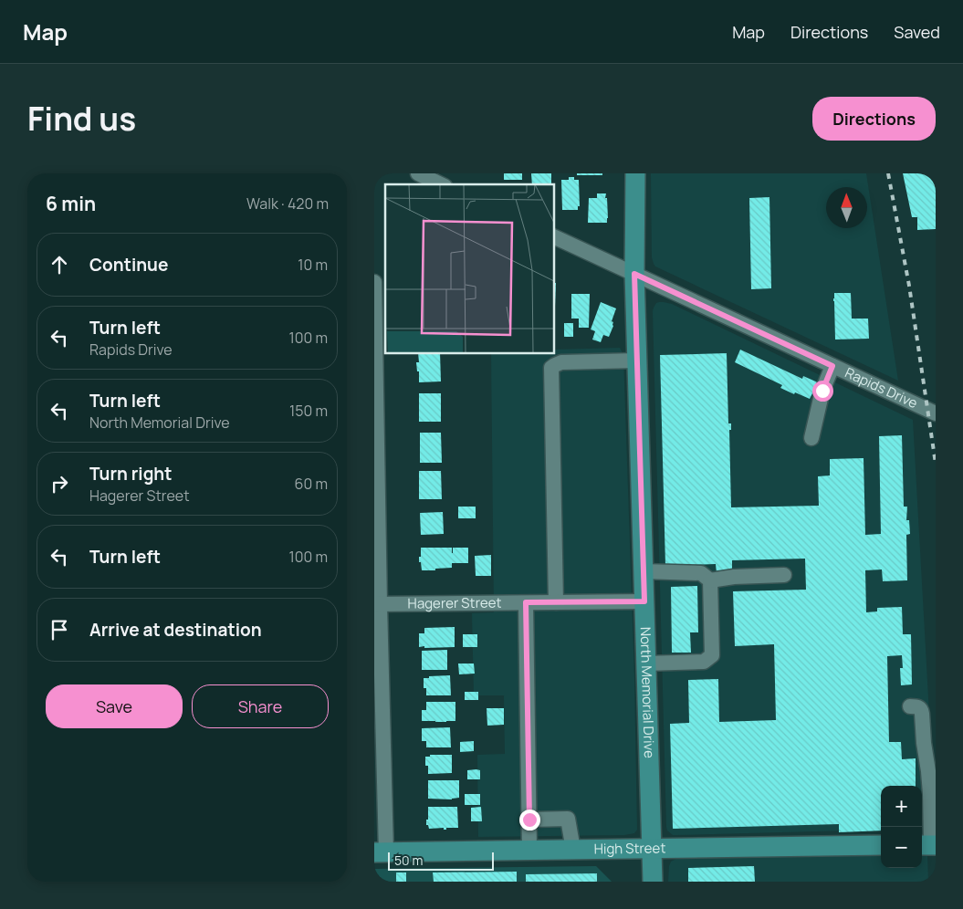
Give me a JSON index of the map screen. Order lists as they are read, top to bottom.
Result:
{
  "streets": {
    "main road": ["North Memorial Drive", "High Street"],
    "street": ["Rapids Drive", "Hagerer Street"]
  },
  "crossings": [
    ["Rapids Drive", "North Memorial Drive"],
    ["Hagerer Street", "North Memorial Drive"],
    ["North Memorial Drive", "High Street"]
  ],
  "scale_bar": "50 m",
  "north": "top",
  "page": {
    "header": "Map",
    "nav": ["Map", "Directions", "Saved"],
    "title": "Find us",
    "buttons": [
      "Directions",
      ["Save", "Share"]
    ],
    "heading": ["6 min", "Walk · 420 m"],
    "list": [
      ["Continue", "10 m"],
      ["Turn left", "Rapids Drive", "100 m"],
      ["Turn left", "North Memorial Drive", "150 m"],
      ["Turn right", "Hagerer Street", "60 m"],
      ["Turn left", "100 m"],
      "Arrive at destination"
    ],
    "map_buttons": ["+", "−"],
    "scale": "50 m"
  }
}
